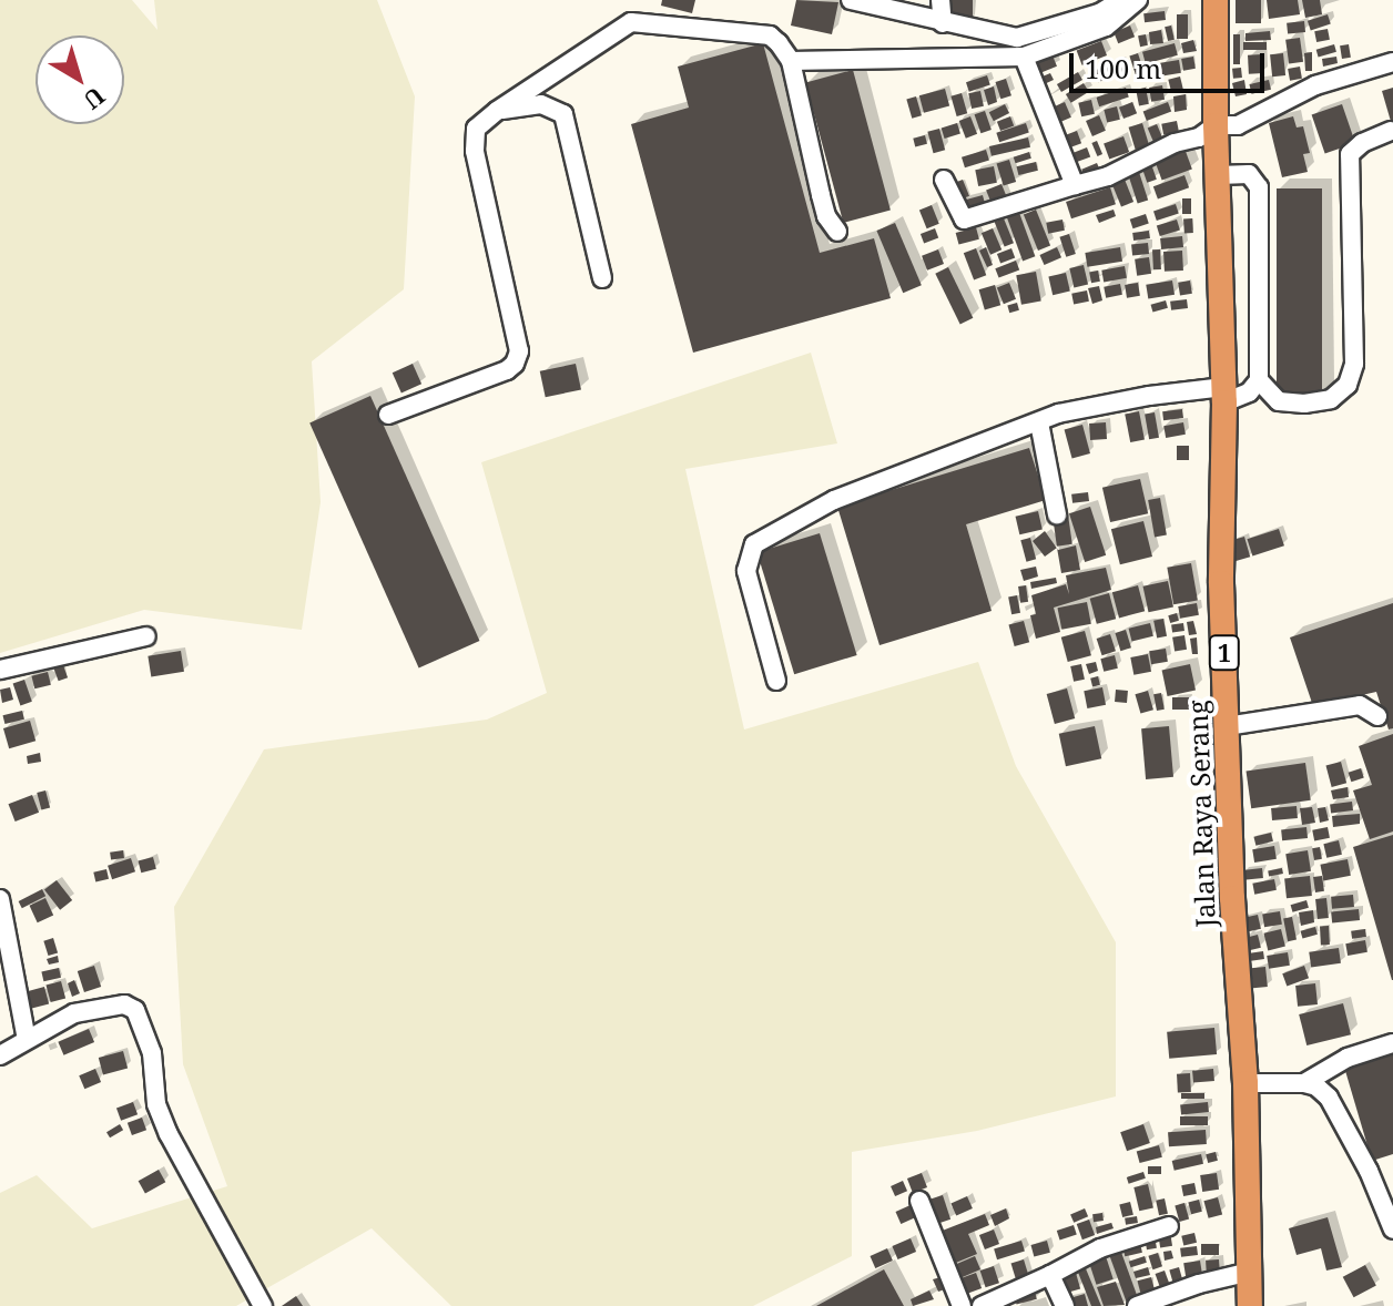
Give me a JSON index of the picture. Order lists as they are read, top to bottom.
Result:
{
  "streets": {
    "highway": ["1", "Jalan Raya Serang"]
  },
  "scale_bar": "100 m",
  "north": "bottom right"
}
